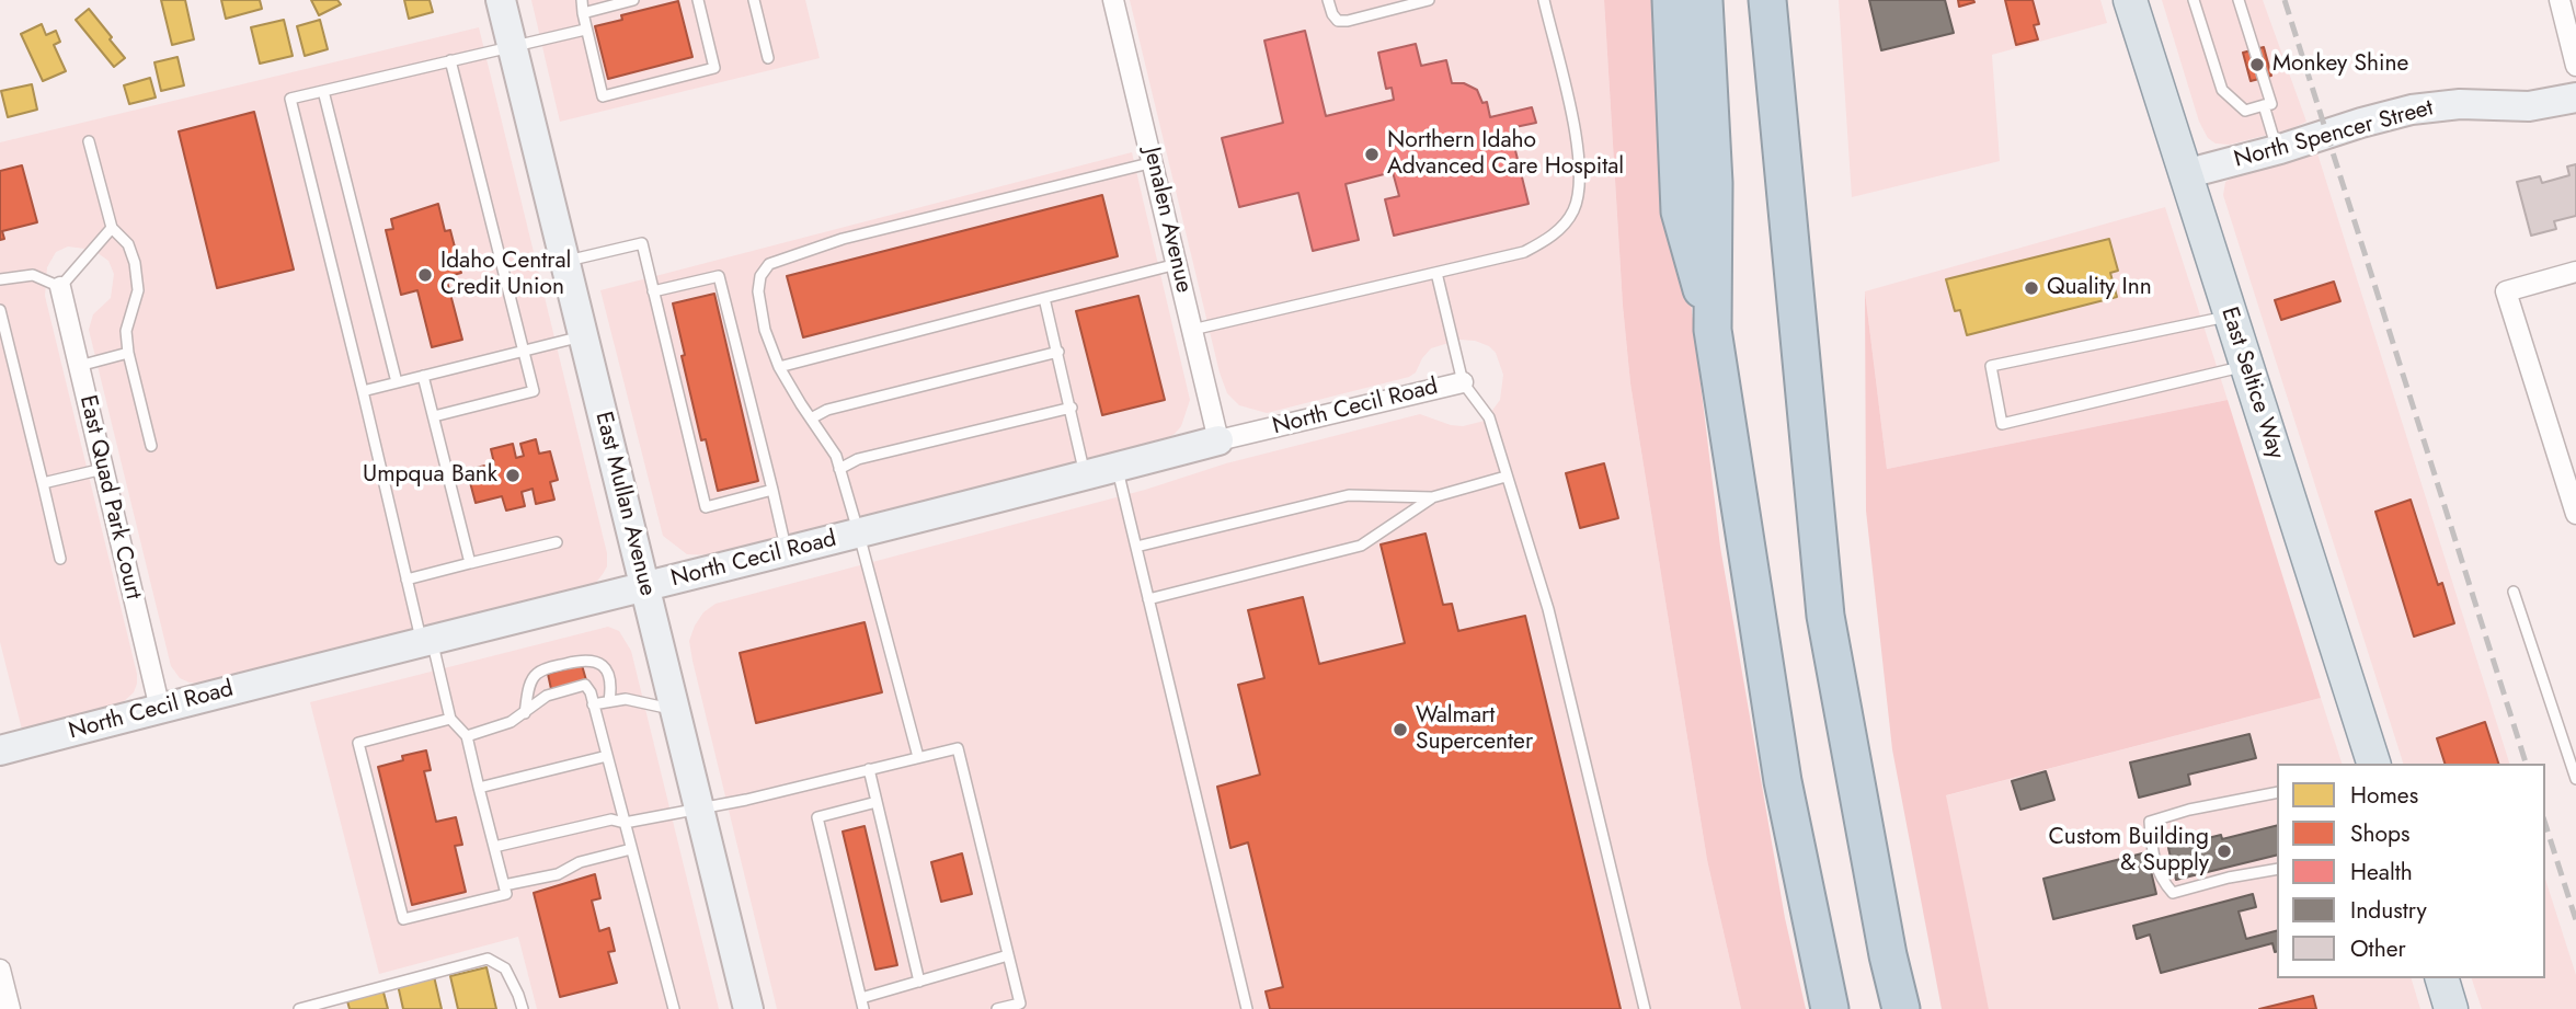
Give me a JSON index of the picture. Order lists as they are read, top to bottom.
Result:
{
  "streets": {
    "main road": ["East Seltice Way"],
    "street": [
      "North Spencer Street",
      "Jenalen Avenue",
      "North Cecil Road",
      "East Quad Park Court",
      "East Mullan Avenue"
    ]
  },
  "crossings": [
    ["North Spencer Street", "East Seltice Way"],
    ["Jenalen Avenue", "North Cecil Road"],
    ["North Cecil Road", "East Quad Park Court"],
    ["North Cecil Road", "East Mullan Avenue"]
  ],
  "places": [
    "Monkey Shine",
    "Northern Idaho Advanced Care Hospital",
    "Idaho Central Credit Union",
    "Quality Inn",
    "Umpqua Bank",
    "Walmart Supercenter",
    "Custom Building & Supply"
  ],
  "legend": [
    "Homes",
    "Shops",
    "Health",
    "Industry",
    "Other"
  ]
}
